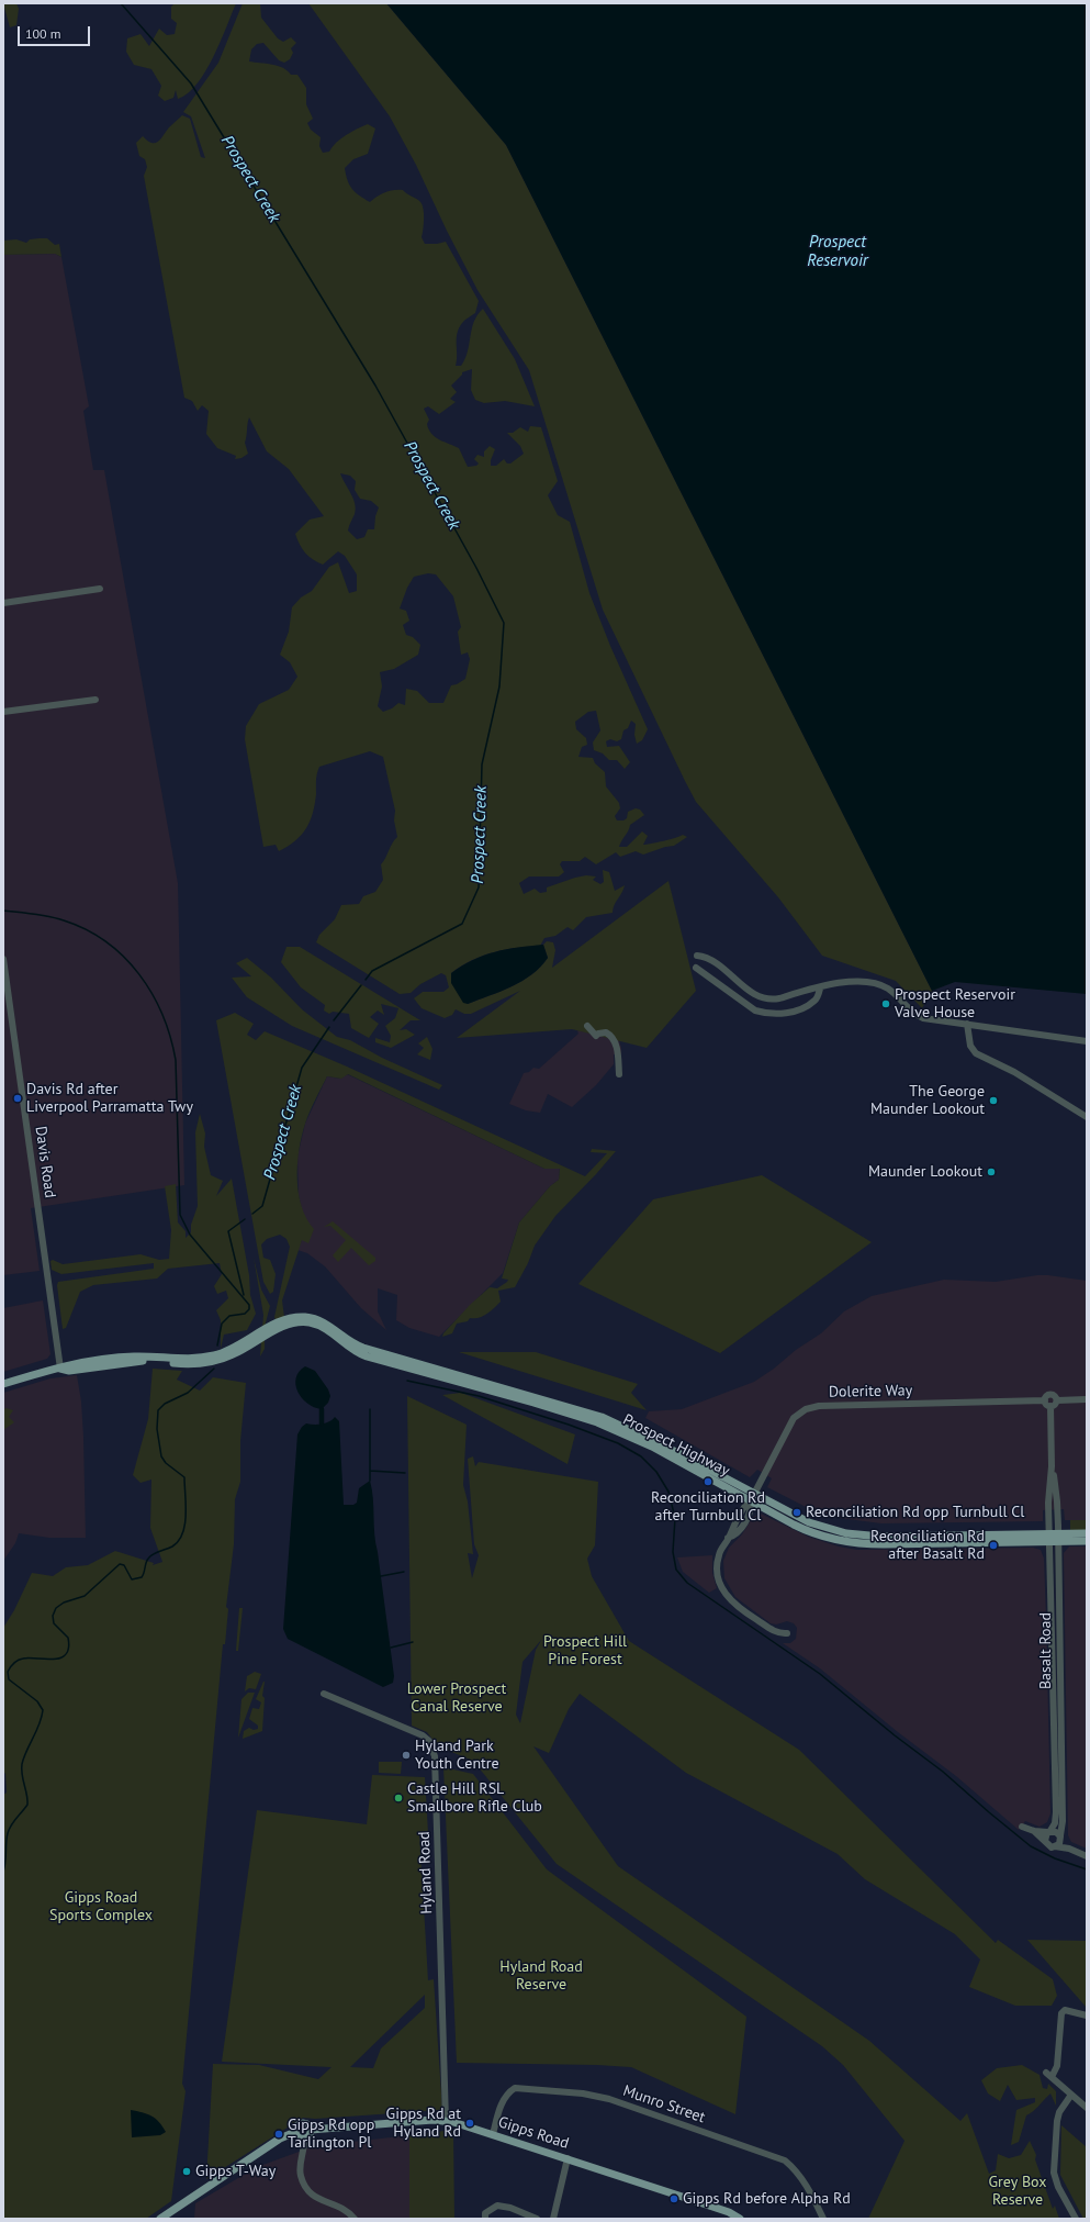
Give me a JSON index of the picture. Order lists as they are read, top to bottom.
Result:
{
  "streets": {
    "main road": ["Prospect Highway", "Gipps Road"],
    "street": [
      "Davis Road",
      "Dolerite Way",
      "Basalt Road",
      "Hyland Road",
      "Munro Street"
    ]
  },
  "crossings": [
    ["Davis Road", "Prospect Highway"],
    ["Dolerite Way", "Prospect Highway"],
    ["Dolerite Way", "Basalt Road"],
    ["Prospect Highway", "Basalt Road"],
    ["Hyland Road", "Gipps Road"],
    ["Munro Street", "Gipps Road"]
  ],
  "water": ["Prospect Creek", "Prospect Reservoir"],
  "parks": [
    "Prospect Hill Pine Forest",
    "Lower Prospect Canal Reserve",
    "Gipps Road Sports Complex",
    "Hyland Road Reserve",
    "Grey Box Reserve"
  ],
  "places": [
    "Prospect Reservoir Valve House",
    "Davis Rd after Liverpool Parramatta Twy",
    "The George Maunder Lookout",
    "Maunder Lookout",
    "Reconciliation Rd after Turnbull Cl",
    "Reconciliation Rd opp Turnbull Cl",
    "Reconciliation Rd after Basalt Rd",
    "Hyland Park Youth Centre",
    "Castle Hill RSL Smallbore Rifle Club",
    "Gipps Rd at Hyland Rd",
    "Gipps Rd opp Tarlington Pl",
    "Gipps T-Way",
    "Gipps Rd before Alpha Rd"
  ],
  "scale_bar": "100 m"
}
